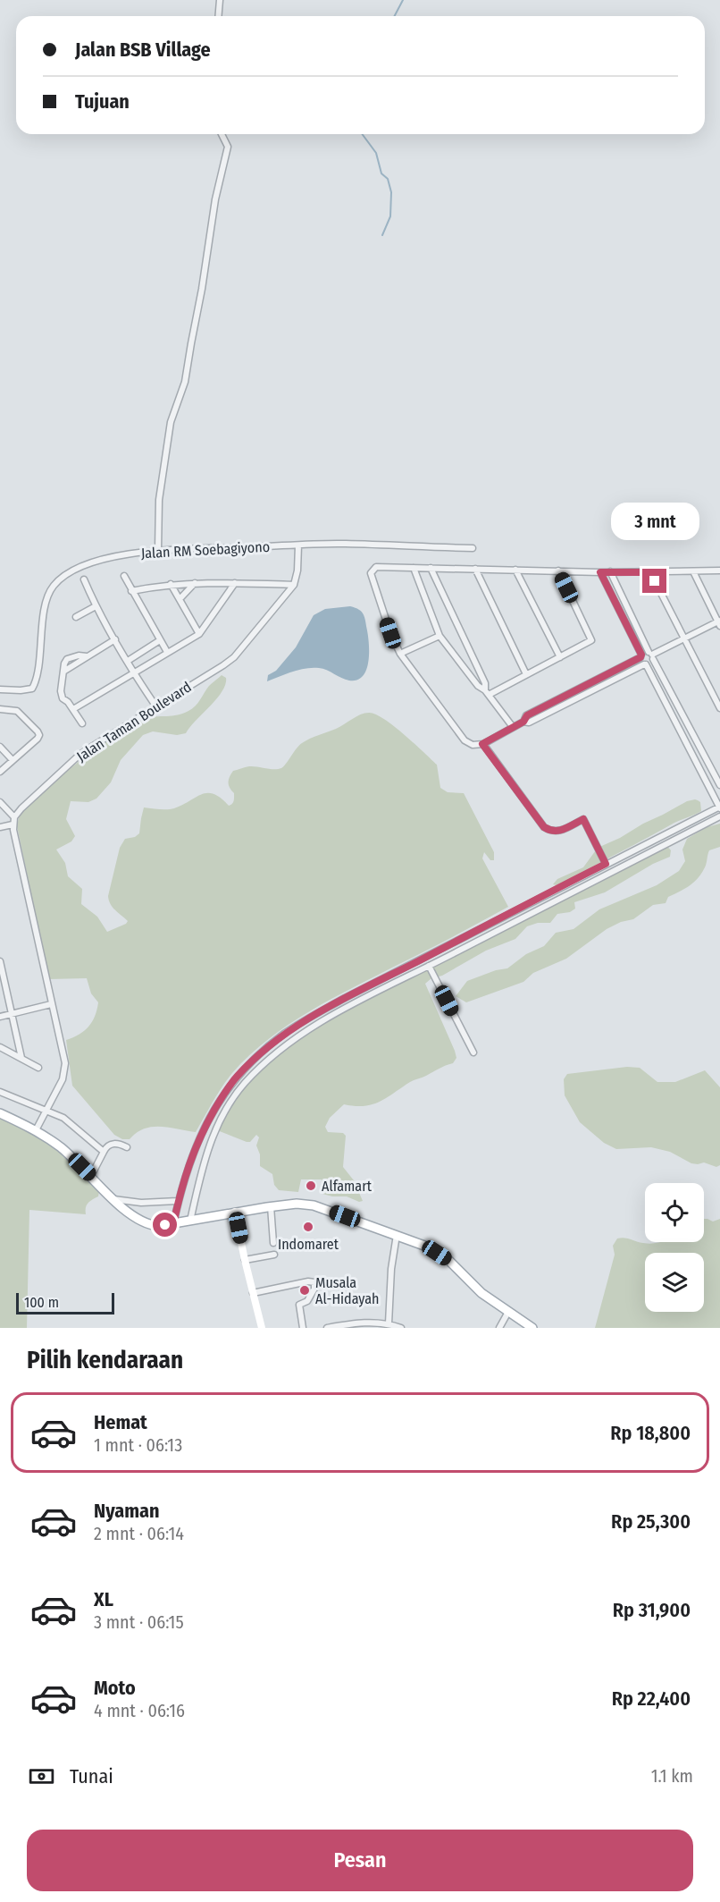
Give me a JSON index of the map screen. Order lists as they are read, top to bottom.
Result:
{
  "streets": {
    "street": ["Jalan RM Soebagiyono", "Jalan Taman Boulevard"]
  },
  "places": ["Alfamart", "Indomaret", "Musala Al-Hidayah"],
  "scale_bar": "100 m",
  "page": {
    "banner": ["Jalan BSB Village", "Tujuan"],
    "bubble": "3 mnt",
    "scale": "100 m",
    "heading": "Pilih kendaraan",
    "list": [
      {
        "name": "Hemat",
        "note": "1 mnt · 06:13",
        "value": "Rp 18,800"
      },
      {
        "name": "Nyaman",
        "note": "2 mnt · 06:14",
        "value": "Rp 25,300"
      },
      {
        "name": "XL",
        "note": "3 mnt · 06:15",
        "value": "Rp 31,900"
      },
      {
        "name": "Moto",
        "note": "4 mnt · 06:16",
        "value": "Rp 22,400"
      }
    ],
    "pay": ["Tunai", "1.1 km"],
    "buttons": "Pesan"
  }
}
